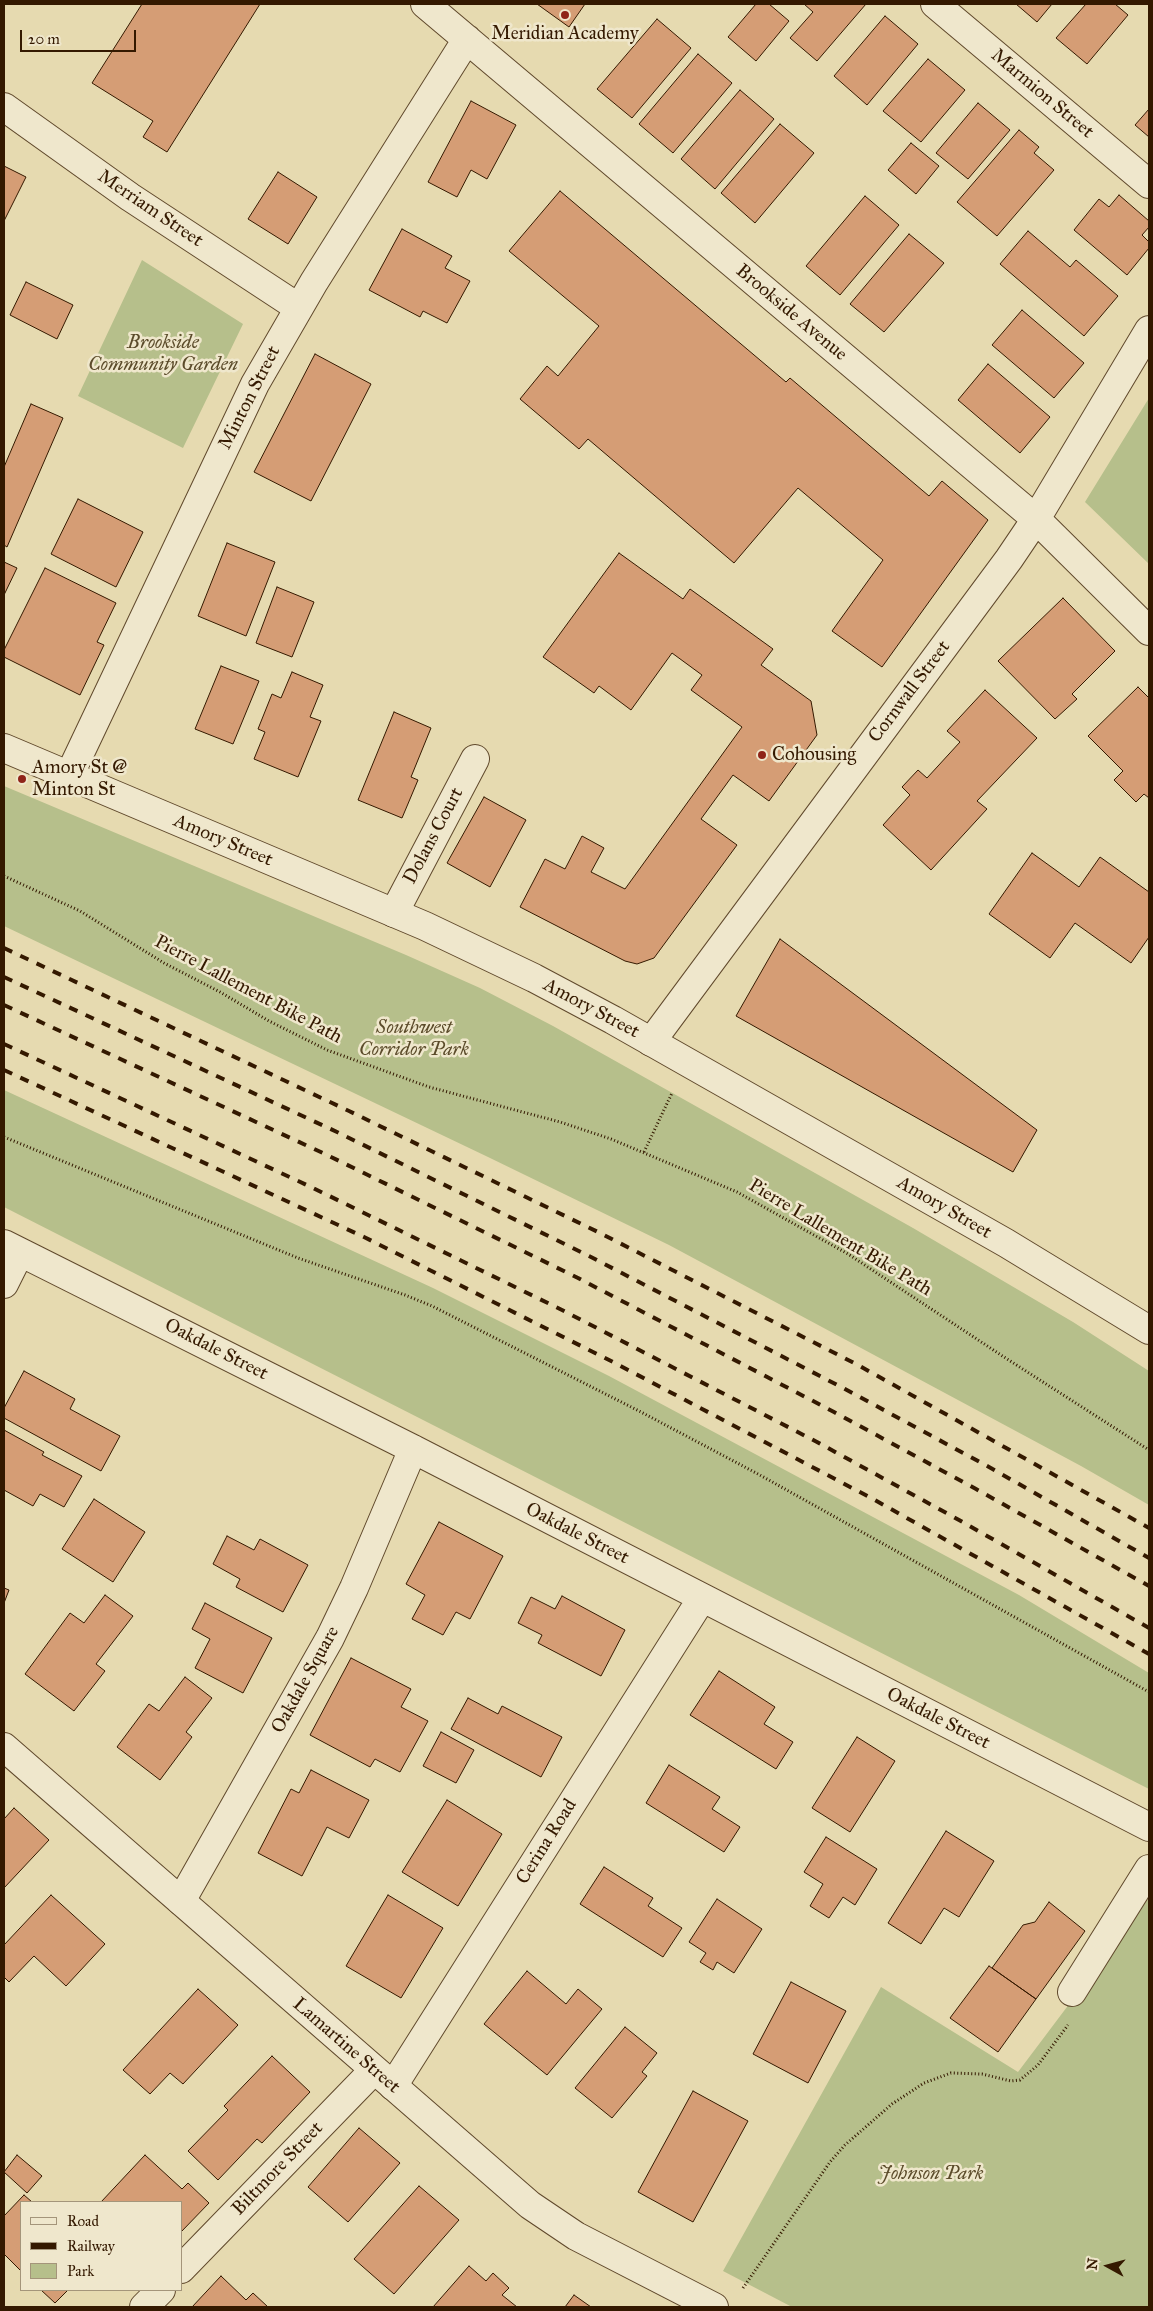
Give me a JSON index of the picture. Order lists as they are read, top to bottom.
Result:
{
  "streets": {
    "street": [
      "Marmion Street",
      "Merriam Street",
      "Brookside Avenue",
      "Minton Street",
      "Cornwall Street",
      "Dolans Court",
      "Amory Street",
      "Oakdale Street",
      "Oakdale Square",
      "Cerina Road",
      "Lamartine Street",
      "Biltmore Street"
    ],
    "path": ["Pierre Lallement Bike Path"]
  },
  "crossings": [
    ["Merriam Street", "Minton Street"],
    ["Brookside Avenue", "Minton Street"],
    ["Brookside Avenue", "Cornwall Street"],
    ["Minton Street", "Amory Street"],
    ["Cornwall Street", "Amory Street"],
    ["Dolans Court", "Amory Street"],
    ["Oakdale Street", "Oakdale Square"],
    ["Oakdale Street", "Cerina Road"],
    ["Oakdale Square", "Lamartine Street"],
    ["Cerina Road", "Lamartine Street"],
    ["Cerina Road", "Biltmore Street"],
    ["Lamartine Street", "Biltmore Street"]
  ],
  "parks": ["Brookside Community Garden", "Southwest Corridor Park", "Johnson Park"],
  "places": ["Meridian Academy", "Cohousing", "Amory St @ Minton St"],
  "legend": ["Road", "Railway", "Park"],
  "scale_bar": "20 m",
  "north": "left"
}
